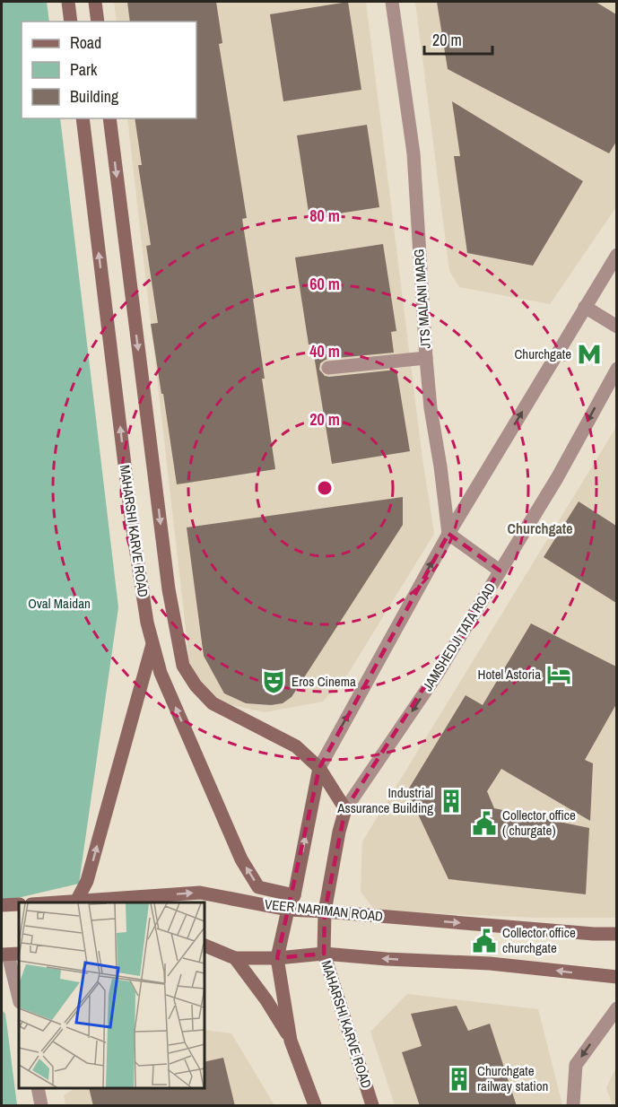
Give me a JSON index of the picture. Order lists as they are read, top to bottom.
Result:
{
  "streets": {
    "main road": ["MAHARSHI KARVE ROAD", "JAMSHEDJI TATA ROAD", "VEER NARIMAN ROAD"],
    "street": ["JTS MALANI MARG"]
  },
  "crossings": [
    ["MAHARSHI KARVE ROAD", "JAMSHEDJI TATA ROAD"],
    ["MAHARSHI KARVE ROAD", "VEER NARIMAN ROAD"],
    ["JAMSHEDJI TATA ROAD", "VEER NARIMAN ROAD"]
  ],
  "districts": ["Churchgate"],
  "parks": ["Oval Maidan"],
  "places": {
    "metro station": ["Churchgate"],
    "hotel": ["Hotel Astoria"],
    "theatre": ["Eros Cinema"],
    "building": ["Industrial Assurance Building", "Churchgate railway station"],
    "public building": ["Collector office ( churgate)", "Collector office churchgate"]
  },
  "legend": ["Road", "Park", "Building"],
  "scale_bar": "20 m",
  "rings": [
    "80 m",
    "60 m",
    "40 m",
    "20 m"
  ]
}
